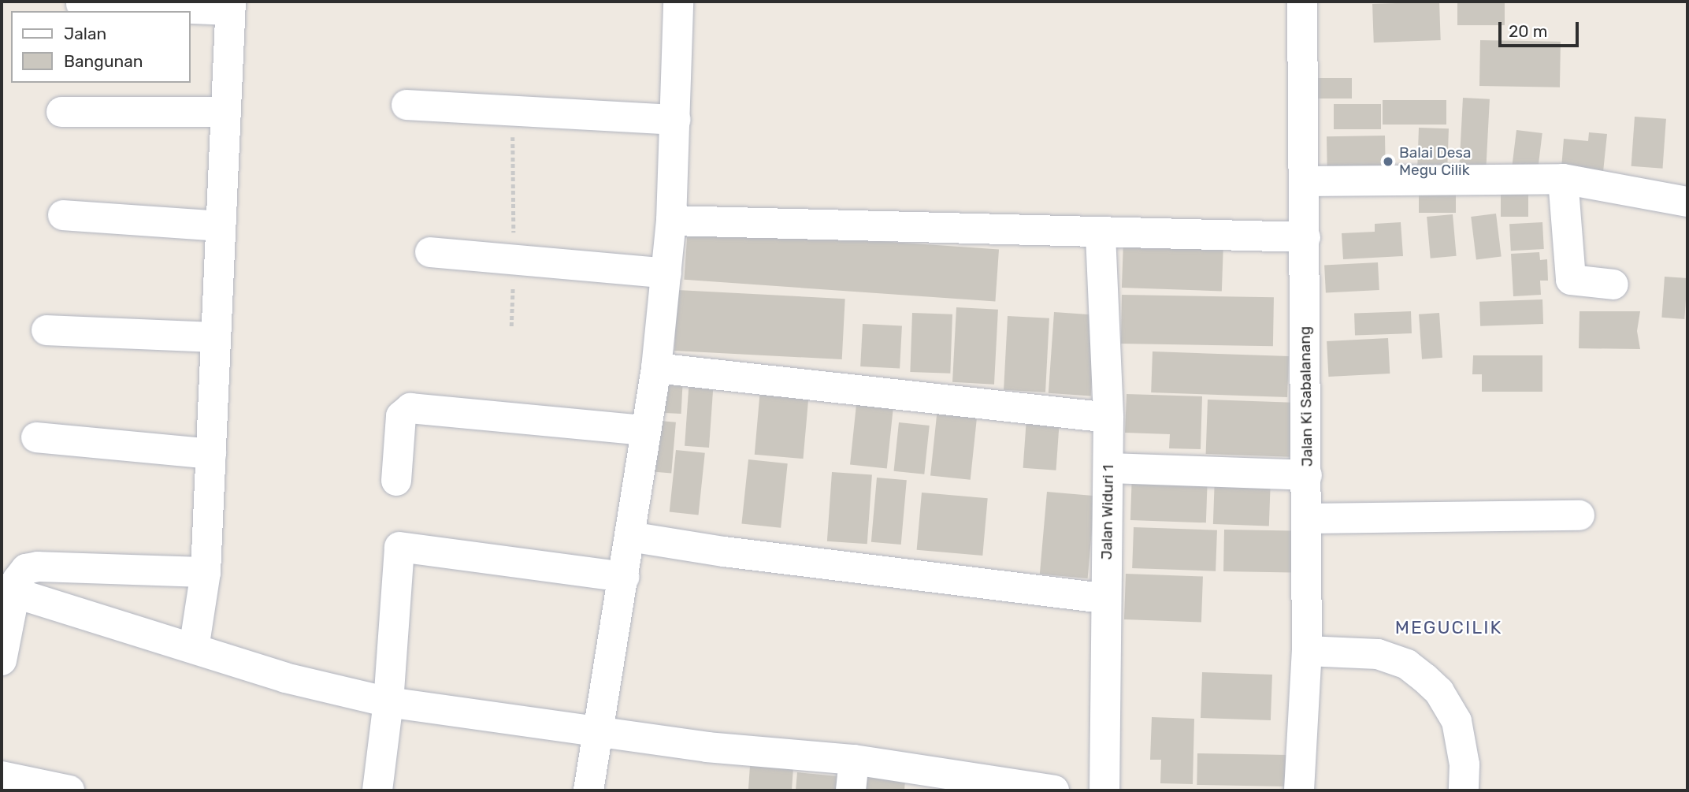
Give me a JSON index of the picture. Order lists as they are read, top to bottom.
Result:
{
  "streets": {
    "street": ["Jalan Ki Sabalanang", "Jalan Widuri 1"]
  },
  "districts": ["MEGUCILIK"],
  "places": ["Balai Desa Megu Cilik"],
  "legend": ["Jalan", "Bangunan"],
  "scale_bar": "20 m"
}
